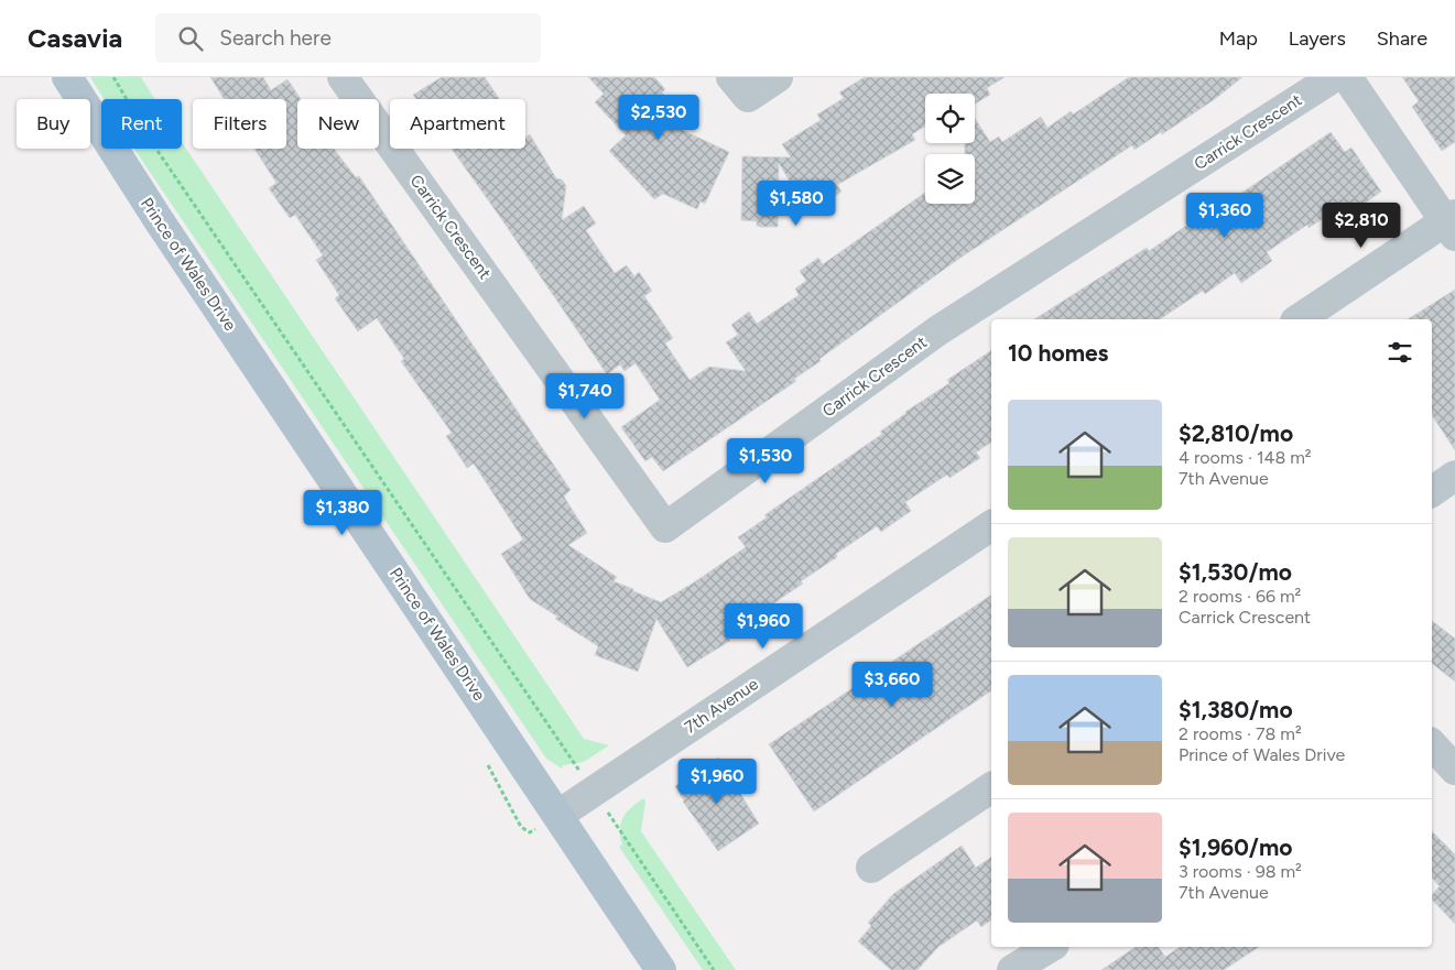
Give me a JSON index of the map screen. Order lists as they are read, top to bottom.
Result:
{
  "streets": {
    "main road": ["Prince of Wales Drive"],
    "street": ["Carrick Crescent", "7th Avenue"]
  },
  "crossings": [
    ["Prince of Wales Drive", "7th Avenue"]
  ],
  "page": {
    "header": "Casavia",
    "search": "Search here",
    "nav": ["Map", "Layers", "Share"],
    "price": [
      "$2,530",
      "$1,580",
      "$1,360",
      "$2,810",
      "$1,740",
      "$1,530",
      "$1,380",
      "$1,960",
      "$3,660",
      "$1,960"
    ],
    "chip": [
      "Buy",
      "Rent",
      "Filters",
      "New",
      "Apartment"
    ],
    "heading": "10 homes",
    "list": [
      {
        "name": "$2,810/mo",
        "note": "4 rooms · 148 m² · 7th Avenue"
      },
      {
        "name": "$1,530/mo",
        "note": "2 rooms · 66 m² · Carrick Crescent"
      },
      {
        "name": "$1,380/mo",
        "note": "2 rooms · 78 m² · Prince of Wales Drive"
      },
      {
        "name": "$1,960/mo",
        "note": "3 rooms · 98 m² · 7th Avenue"
      }
    ]
  }
}
